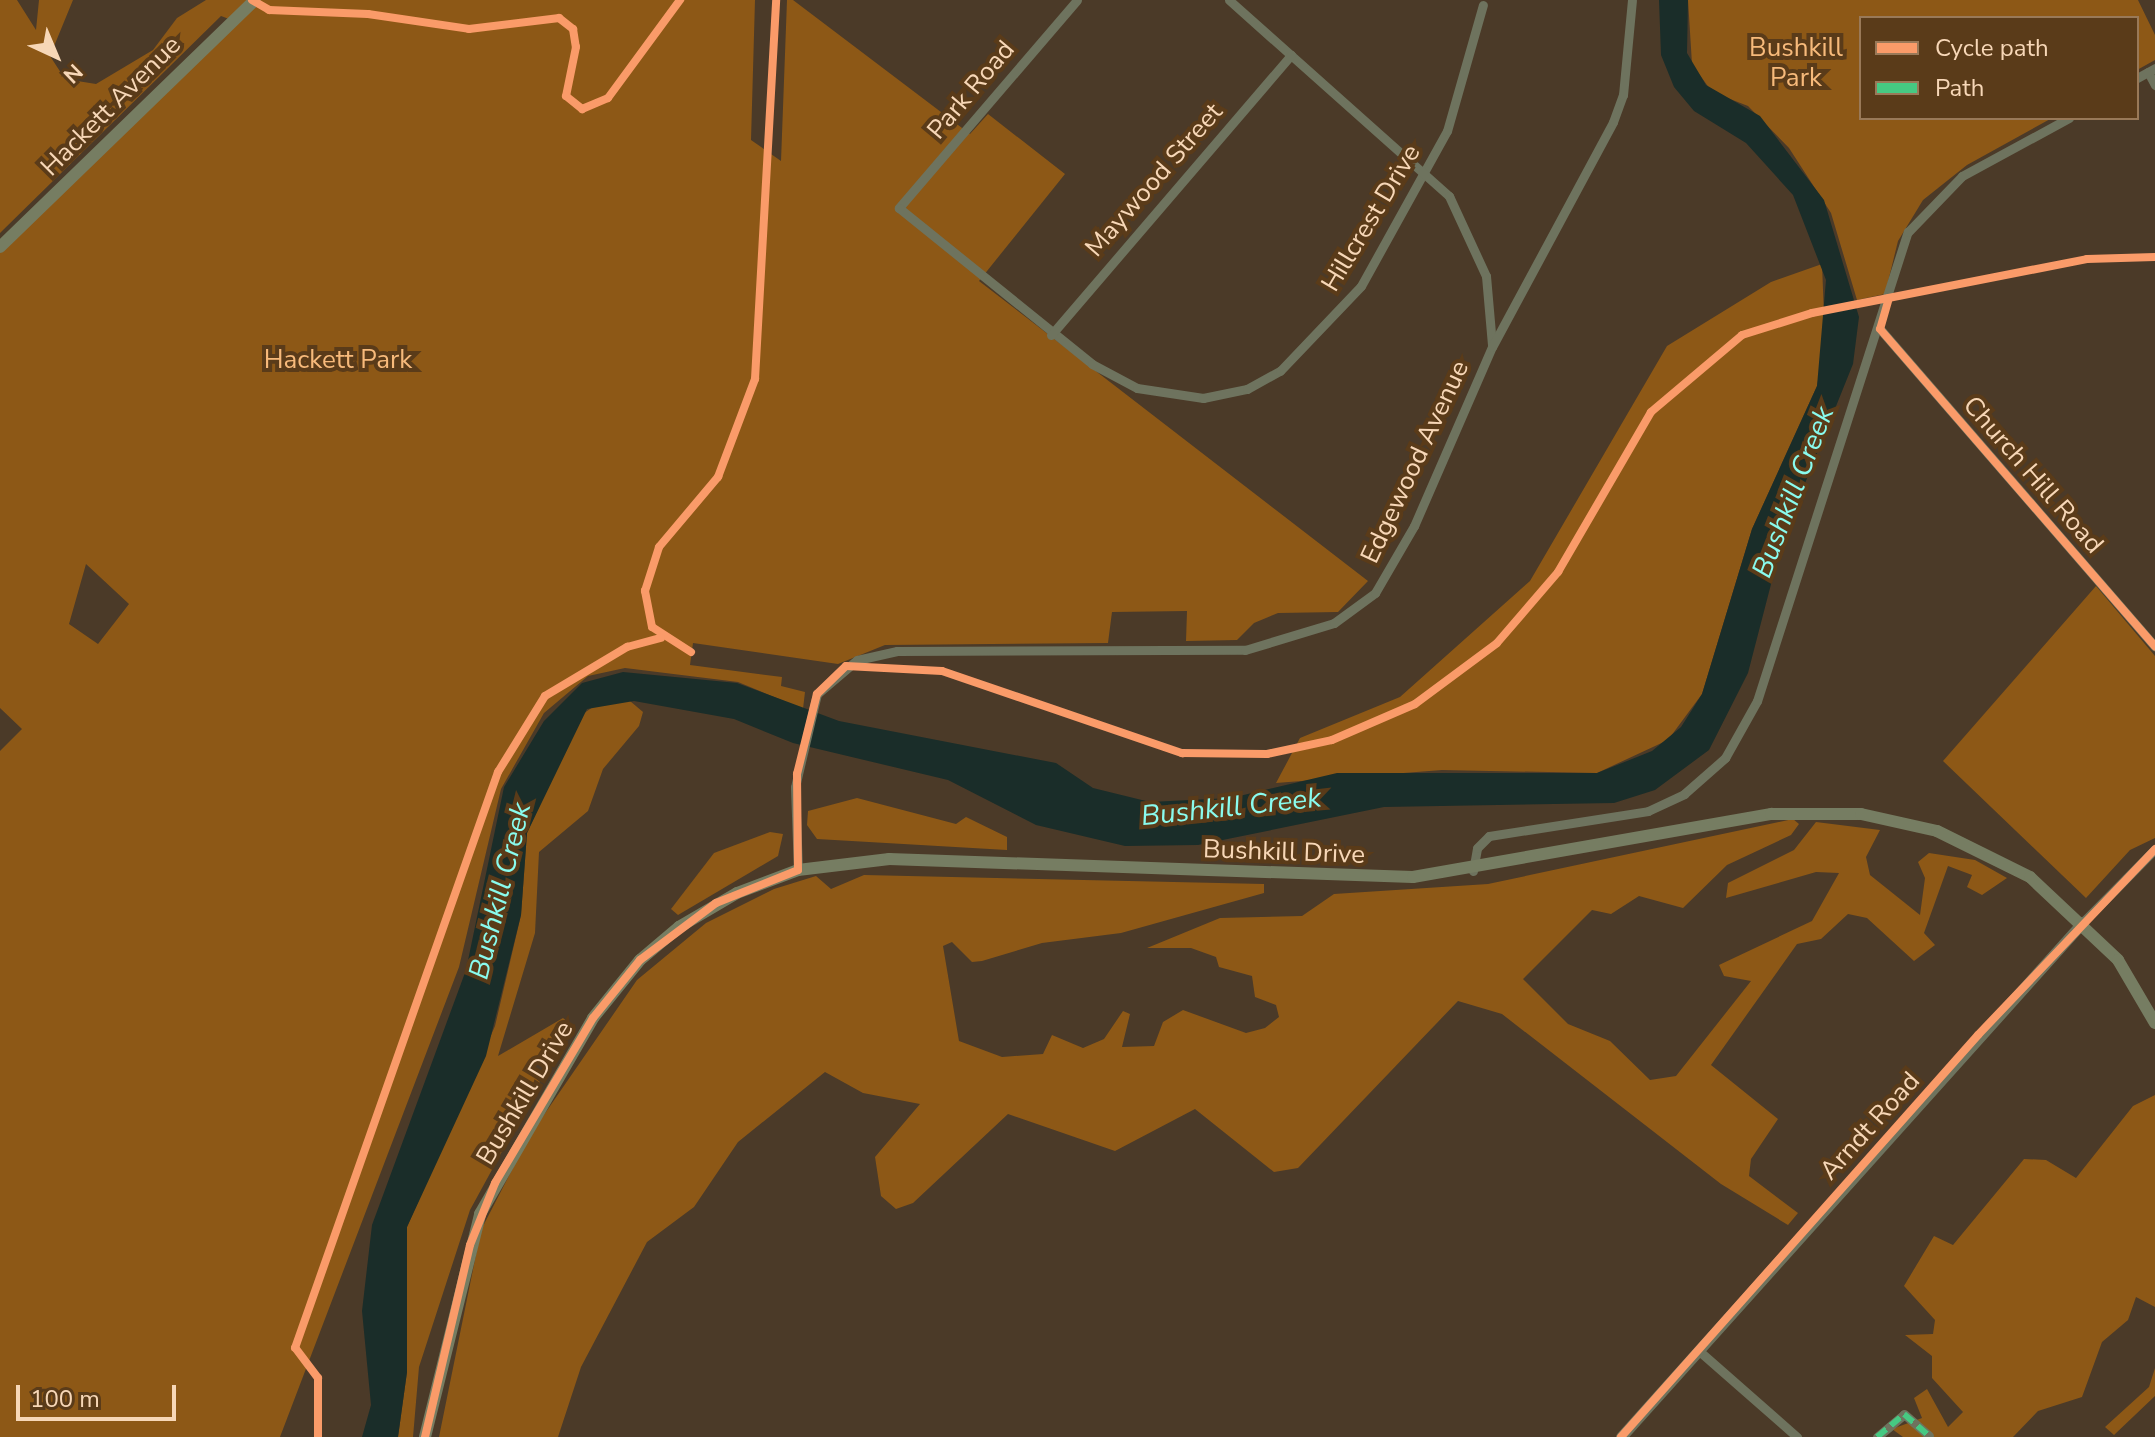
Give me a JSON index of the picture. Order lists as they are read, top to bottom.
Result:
{
  "streets": {
    "main road": ["Hackett Avenue", "Bushkill Drive"],
    "street": [
      "Park Road",
      "Maywood Street",
      "Hillcrest Drive",
      "Edgewood Avenue",
      "Church Hill Road",
      "Arndt Road"
    ]
  },
  "crossings": [
    ["Park Road", "Hillcrest Drive"],
    ["Maywood Street", "Hillcrest Drive"],
    ["Edgewood Avenue", "Bushkill Drive"],
    ["Bushkill Drive", "Arndt Road"]
  ],
  "water": ["Bushkill Creek"],
  "parks": ["Bushkill Park", "Hackett Park"],
  "legend": ["Cycle path", "Path"],
  "scale_bar": "100 m",
  "north": "bottom right"
}
